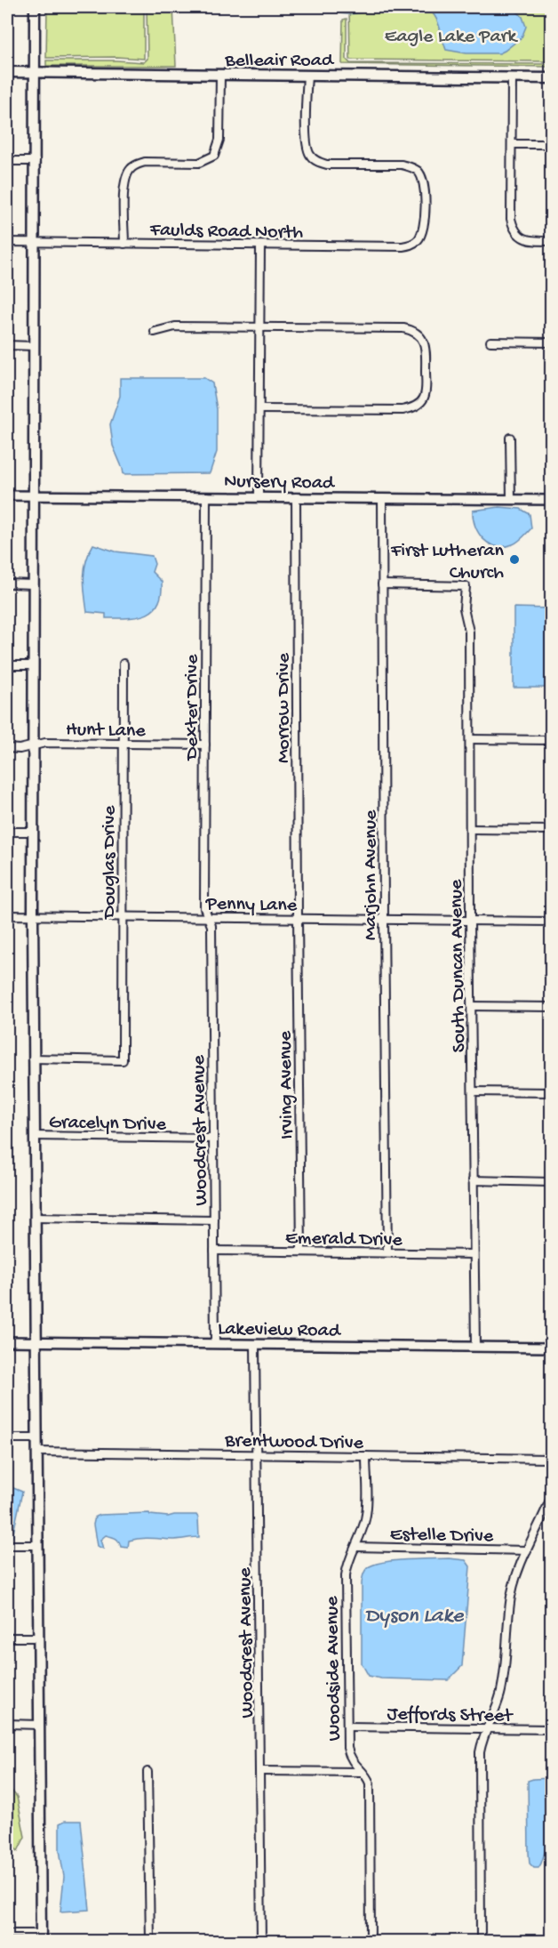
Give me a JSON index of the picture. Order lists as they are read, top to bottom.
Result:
{
  "streets": {
    "main road": ["Belleair Road"],
    "street": [
      "Faulds Road North",
      "Nursery Road",
      "Dexter Drive",
      "Morrow Drive",
      "Hunt Lane",
      "Douglas Drive",
      "Marjohn Avenue",
      "Penny Lane",
      "South Duncan Avenue",
      "Irving Avenue",
      "Gracelyn Drive",
      "Woodcrest Avenue",
      "Emerald Drive",
      "Lakeview Road",
      "Brentwood Drive",
      "Estelle Drive",
      "Woodside Avenue",
      "Jeffords Street"
    ]
  },
  "crossings": [
    ["Belleair Road", "Faulds Road North"],
    ["Nursery Road", "Dexter Drive"],
    ["Nursery Road", "Morrow Drive"],
    ["Nursery Road", "Marjohn Avenue"],
    ["Dexter Drive", "Hunt Lane"],
    ["Dexter Drive", "Penny Lane"],
    ["Dexter Drive", "Woodcrest Avenue"],
    ["Morrow Drive", "Penny Lane"],
    ["Morrow Drive", "Irving Avenue"],
    ["Hunt Lane", "Douglas Drive"],
    ["Douglas Drive", "Penny Lane"],
    ["Marjohn Avenue", "Penny Lane"],
    ["Marjohn Avenue", "South Duncan Avenue"],
    ["Marjohn Avenue", "Emerald Drive"],
    ["Penny Lane", "South Duncan Avenue"],
    ["Penny Lane", "Irving Avenue"],
    ["Penny Lane", "Woodcrest Avenue"],
    ["South Duncan Avenue", "Emerald Drive"],
    ["South Duncan Avenue", "Lakeview Road"],
    ["Irving Avenue", "Emerald Drive"],
    ["Gracelyn Drive", "Woodcrest Avenue"],
    ["Woodcrest Avenue", "Emerald Drive"],
    ["Woodcrest Avenue", "Lakeview Road"],
    ["Woodcrest Avenue", "Brentwood Drive"],
    ["Brentwood Drive", "Woodside Avenue"],
    ["Estelle Drive", "Woodside Avenue"],
    ["Woodside Avenue", "Jeffords Street"]
  ],
  "water": ["Dyson Lake"],
  "parks": ["Eagle Lake Park"],
  "places": ["First Lutheran Church"]
}
